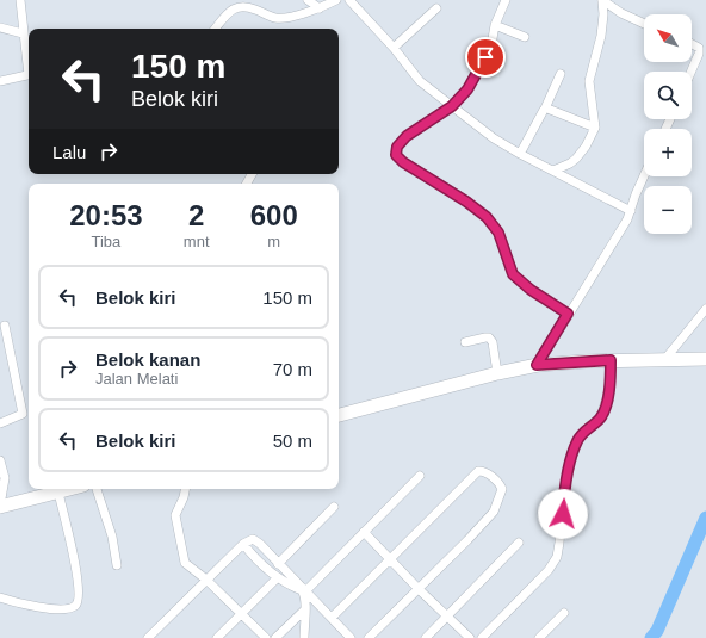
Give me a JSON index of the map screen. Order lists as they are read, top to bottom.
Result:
{
  "north": "top left",
  "page": {
    "map_buttons": ["+", "−"],
    "turn": ["150 m", "Belok kiri"],
    "then": "Lalu",
    "eta": [
      "20:53",
      "Tiba",
      "2",
      "mnt",
      "600",
      "m"
    ],
    "list": [
      {
        "name": "Belok kiri",
        "value": "150 m"
      },
      {
        "name": "Belok kanan",
        "note": "Jalan Melati",
        "value": "70 m"
      },
      {
        "name": "Belok kiri",
        "value": "50 m"
      }
    ]
  }
}
